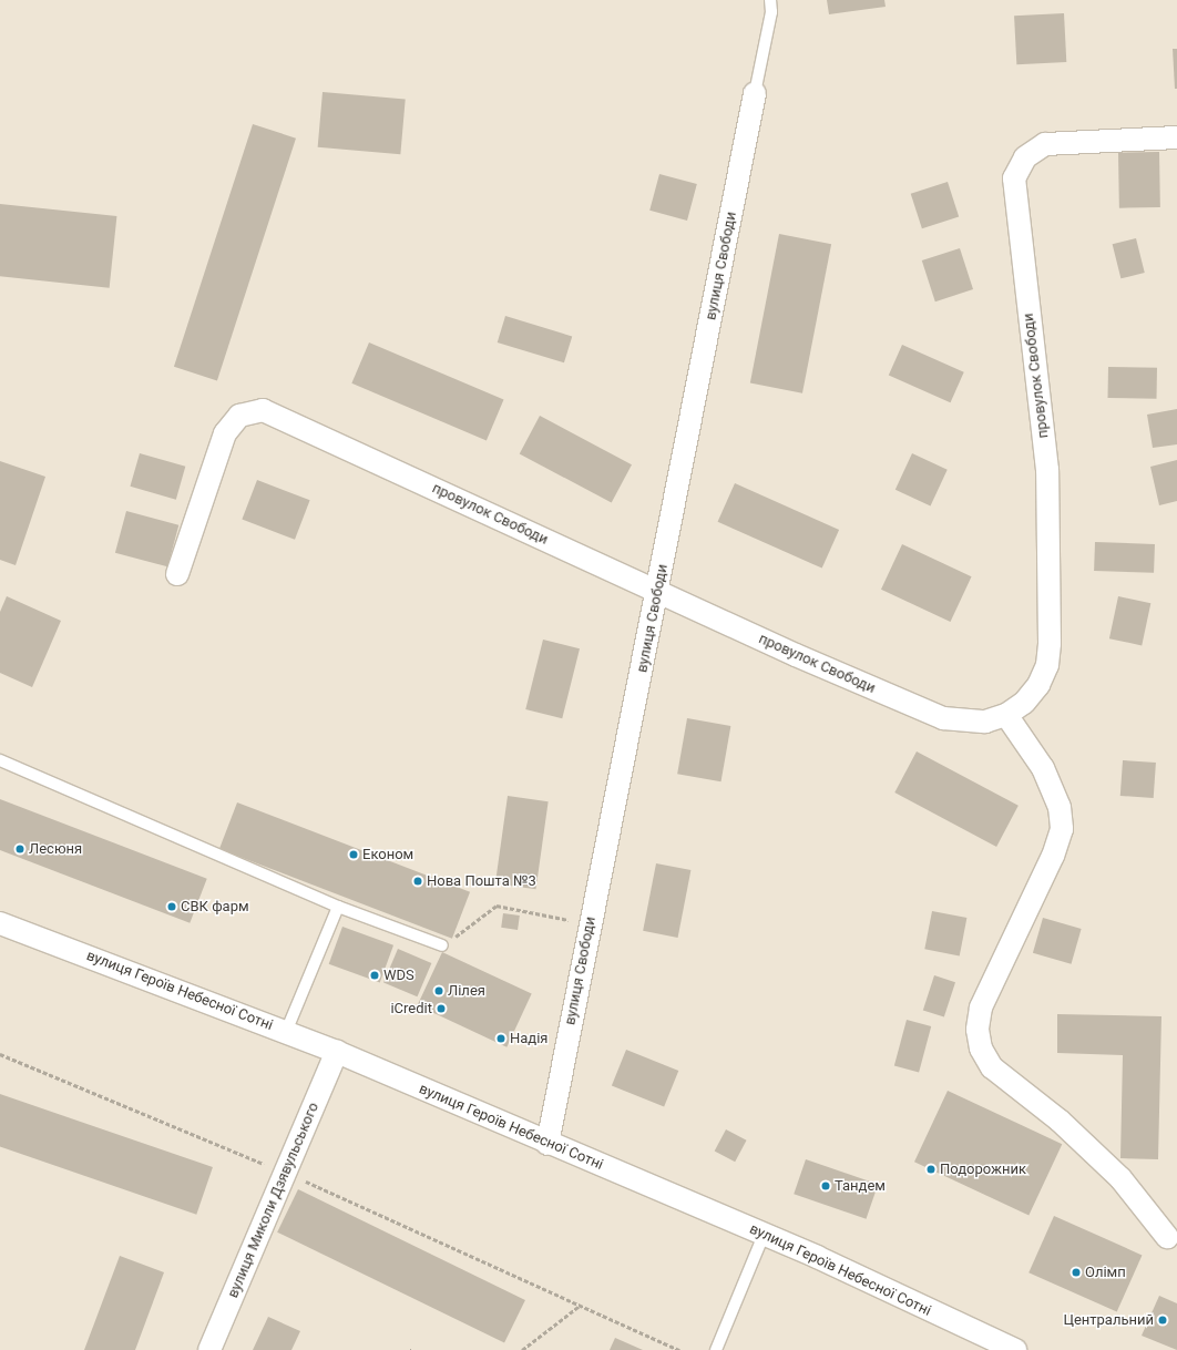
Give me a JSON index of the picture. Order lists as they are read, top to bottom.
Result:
{
  "streets": {
    "street": [
      "вулиця Свободи",
      "провулок Свободи",
      "вулиця Героїв Небесної Сотні",
      "вулиця Миколи Дзявульського"
    ]
  },
  "crossings": [
    ["вулиця Свободи", "провулок Свободи"],
    ["вулиця Свободи", "вулиця Героїв Небесної Сотні"],
    ["вулиця Героїв Небесної Сотні", "вулиця Миколи Дзявульського"]
  ],
  "places": [
    "Лесюня",
    "Економ",
    "Нова Пошта №3",
    "СВК фарм",
    "WDS",
    "Лілея",
    "iCredit",
    "Надія",
    "Подорожник",
    "Тандем",
    "Олімп",
    "Центральний"
  ]
}
